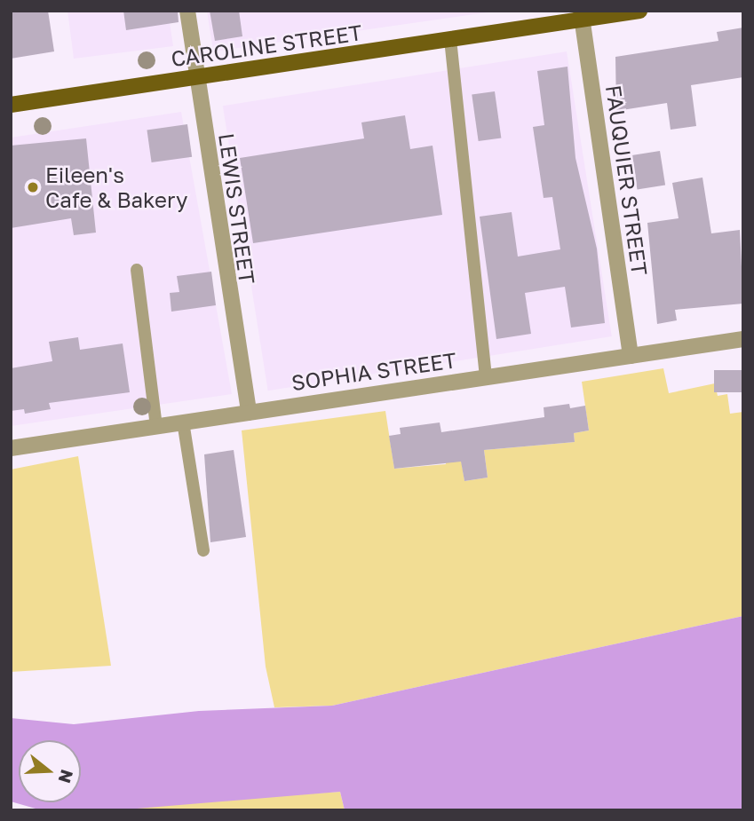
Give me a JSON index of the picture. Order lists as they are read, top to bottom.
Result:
{
  "streets": {
    "main road": ["CAROLINE STREET"],
    "street": ["FAUQUIER STREET", "LEWIS STREET", "SOPHIA STREET"]
  },
  "crossings": [
    ["CAROLINE STREET", "FAUQUIER STREET"],
    ["CAROLINE STREET", "LEWIS STREET"],
    ["FAUQUIER STREET", "SOPHIA STREET"],
    ["LEWIS STREET", "SOPHIA STREET"]
  ],
  "places": ["Eileen's Cafe & Bakery"],
  "north": "right"
}
